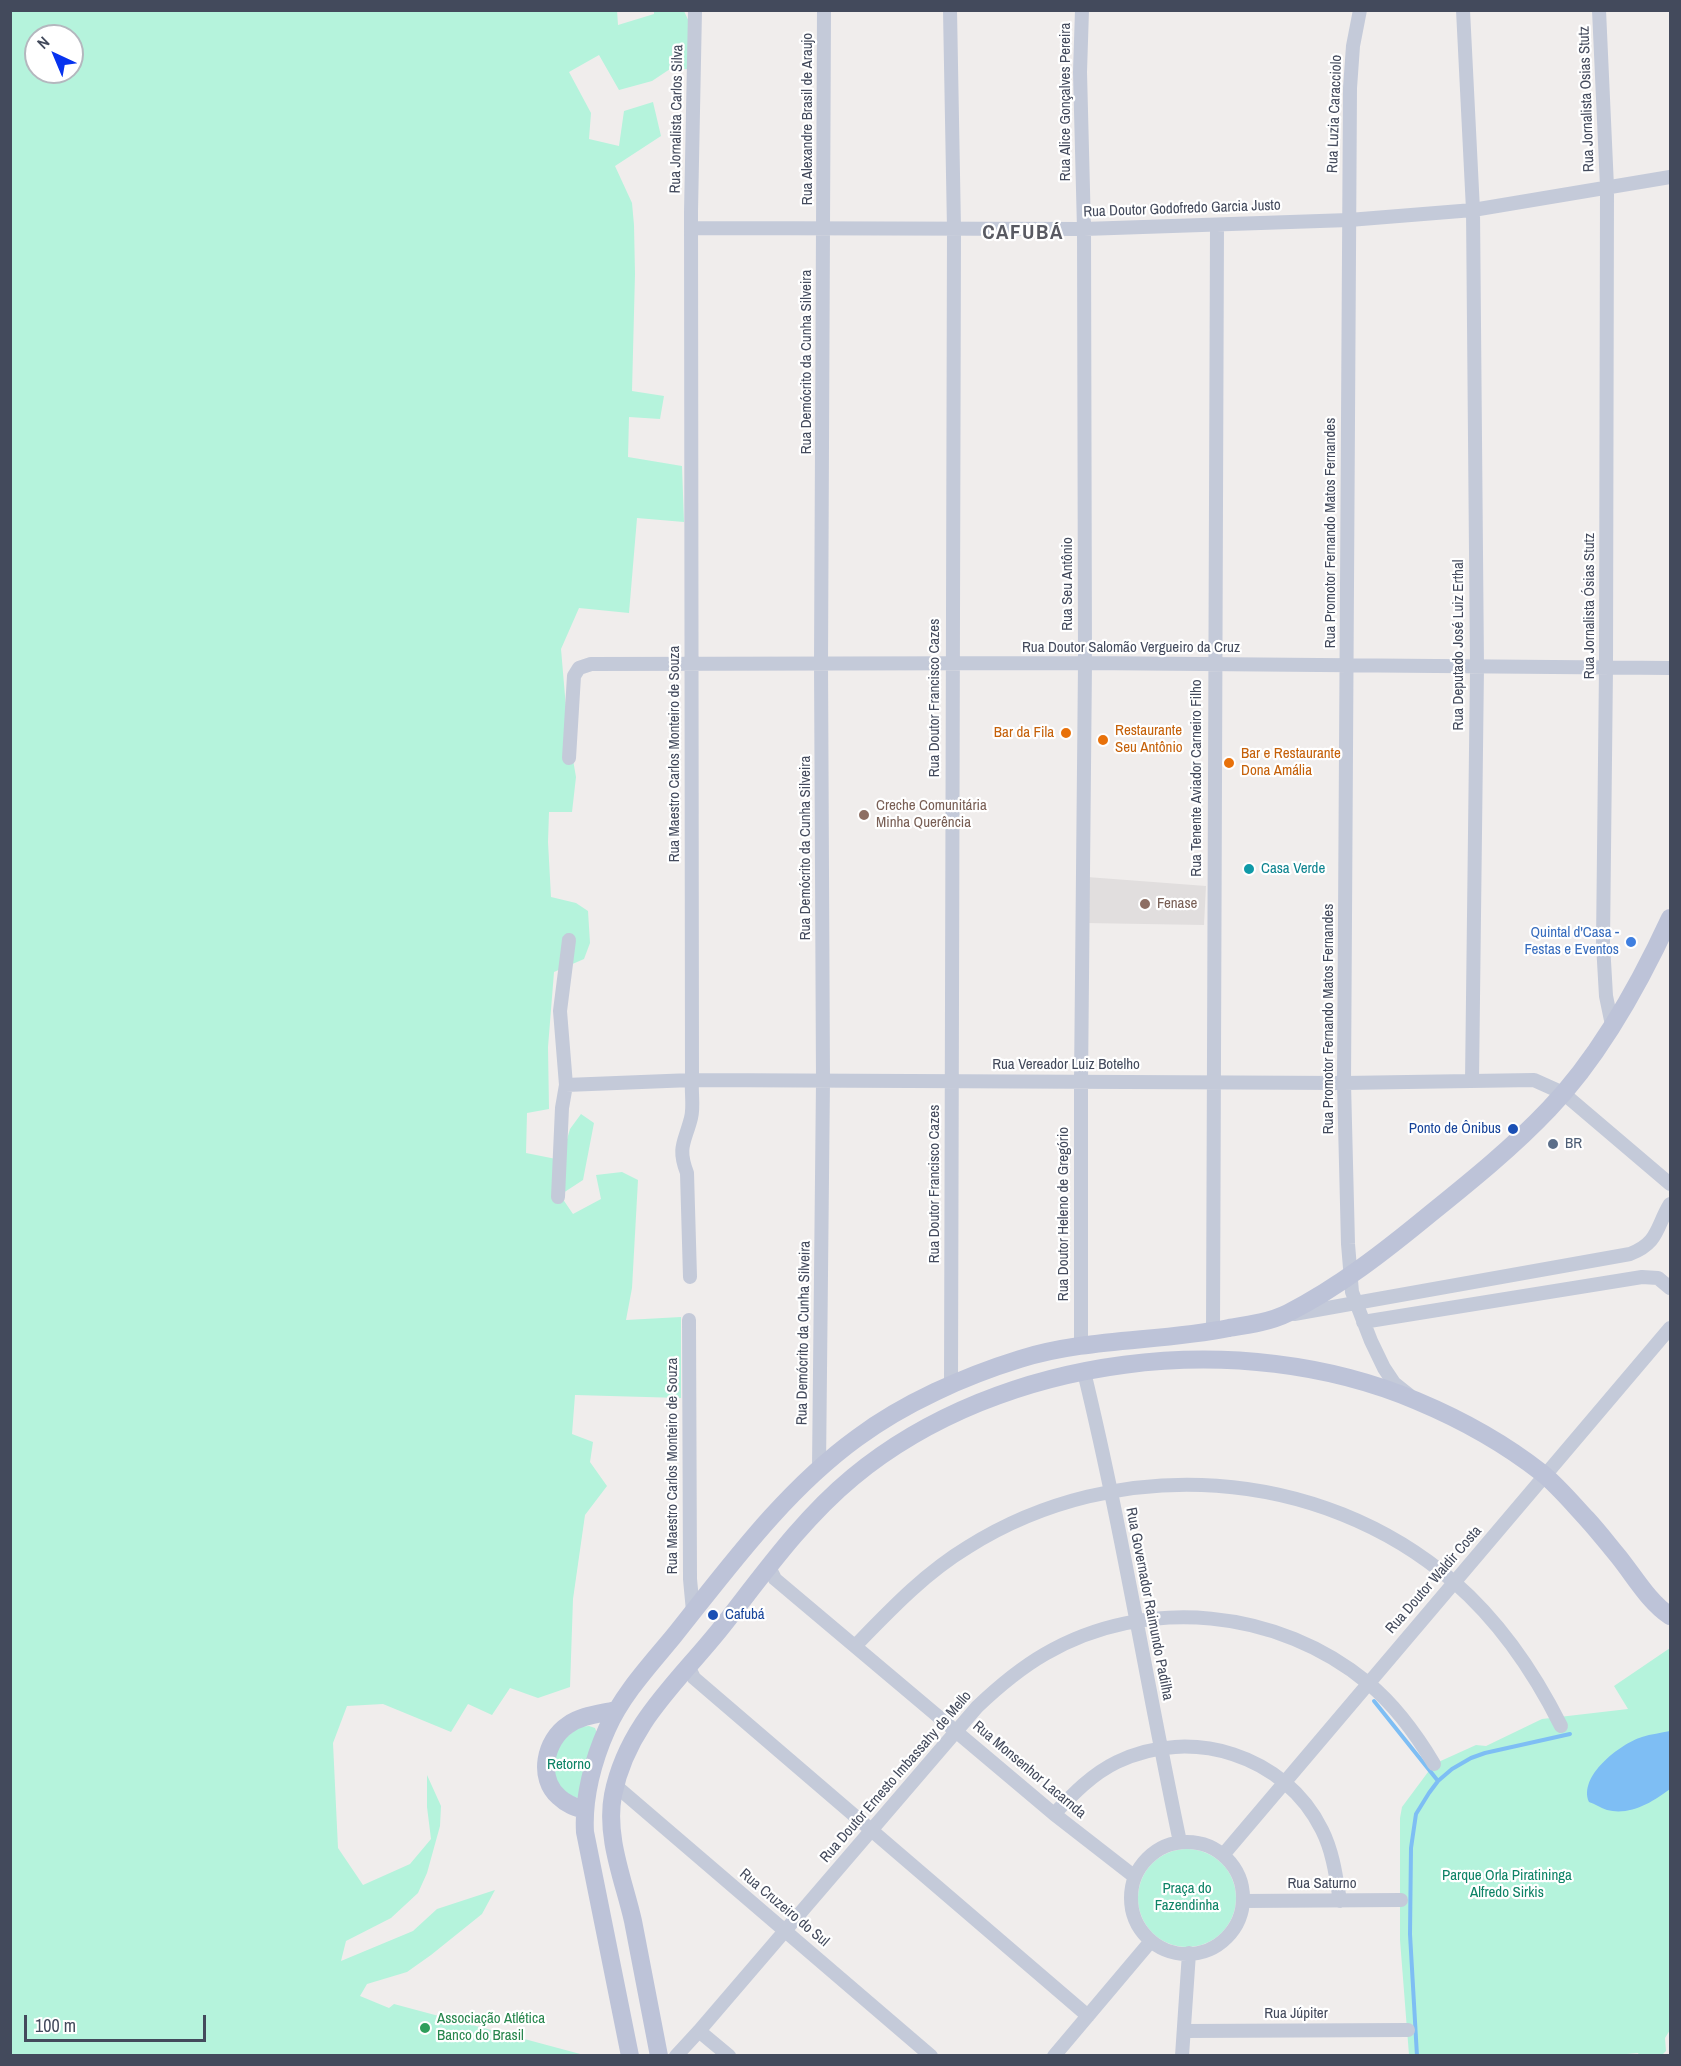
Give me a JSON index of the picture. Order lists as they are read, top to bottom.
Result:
{
  "streets": {
    "street": [
      "Rua Jornalista Osias Stutz",
      "Rua Alice Gonçalves Pereira",
      "Rua Luzia Caracciolo",
      "Rua Jornalista Carlos Silva",
      "Rua Alexandre Brasil de Araujo",
      "Rua Doutor Godofredo Garcia Justo",
      "Rua Demócrito da Cunha Silveira",
      "Rua Promotor Fernando Matos Fernandes",
      "Rua Seu Antônio",
      "Rua Jornalista Ósias Stutz",
      "Rua Deputado José Luiz Erthal",
      "Rua Doutor Salomão Vergueiro da Cruz",
      "Rua Doutor Francisco Cazes",
      "Rua Maestro Carlos Monteiro de Souza",
      "Rua Tenente Aviador Carneiro Filho",
      "Rua Vereador Luiz Botelho",
      "Rua Doutor Heleno de Gregório",
      "Rua Doutor Waldir Costa",
      "Rua Governador Raimundo Padilha",
      "Rua Monsenhor Lacarnda",
      "Rua Doutor Ernesto Imbassahy de Mello",
      "Rua Saturno",
      "Rua Cruzeiro do Sul",
      "Rua Júpiter"
    ]
  },
  "crossings": [
    ["Rua Jornalista Osias Stutz", "Rua Doutor Godofredo Garcia Justo"],
    ["Rua Jornalista Osias Stutz", "Rua Jornalista Ósias Stutz"],
    ["Rua Alice Gonçalves Pereira", "Rua Doutor Godofredo Garcia Justo"],
    ["Rua Alice Gonçalves Pereira", "Rua Seu Antônio"],
    ["Rua Luzia Caracciolo", "Rua Doutor Godofredo Garcia Justo"],
    ["Rua Luzia Caracciolo", "Rua Promotor Fernando Matos Fernandes"],
    ["Rua Jornalista Carlos Silva", "Rua Doutor Godofredo Garcia Justo"],
    ["Rua Jornalista Carlos Silva", "Rua Maestro Carlos Monteiro de Souza"],
    ["Rua Alexandre Brasil de Araujo", "Rua Doutor Godofredo Garcia Justo"],
    ["Rua Alexandre Brasil de Araujo", "Rua Demócrito da Cunha Silveira"],
    ["Rua Doutor Godofredo Garcia Justo", "Rua Demócrito da Cunha Silveira"],
    ["Rua Doutor Godofredo Garcia Justo", "Rua Promotor Fernando Matos Fernandes"],
    ["Rua Doutor Godofredo Garcia Justo", "Rua Seu Antônio"],
    ["Rua Doutor Godofredo Garcia Justo", "Rua Jornalista Ósias Stutz"],
    ["Rua Doutor Godofredo Garcia Justo", "Rua Deputado José Luiz Erthal"],
    ["Rua Doutor Godofredo Garcia Justo", "Rua Doutor Francisco Cazes"],
    ["Rua Doutor Godofredo Garcia Justo", "Rua Maestro Carlos Monteiro de Souza"],
    ["Rua Doutor Godofredo Garcia Justo", "Rua Tenente Aviador Carneiro Filho"],
    ["Rua Demócrito da Cunha Silveira", "Rua Doutor Salomão Vergueiro da Cruz"],
    ["Rua Demócrito da Cunha Silveira", "Rua Vereador Luiz Botelho"],
    ["Rua Promotor Fernando Matos Fernandes", "Rua Doutor Salomão Vergueiro da Cruz"],
    ["Rua Promotor Fernando Matos Fernandes", "Rua Vereador Luiz Botelho"],
    ["Rua Seu Antônio", "Rua Doutor Salomão Vergueiro da Cruz"],
    ["Rua Seu Antônio", "Rua Vereador Luiz Botelho"],
    ["Rua Seu Antônio", "Rua Doutor Heleno de Gregório"],
    ["Rua Jornalista Ósias Stutz", "Rua Doutor Salomão Vergueiro da Cruz"],
    ["Rua Deputado José Luiz Erthal", "Rua Doutor Salomão Vergueiro da Cruz"],
    ["Rua Deputado José Luiz Erthal", "Rua Vereador Luiz Botelho"],
    ["Rua Doutor Salomão Vergueiro da Cruz", "Rua Doutor Francisco Cazes"],
    ["Rua Doutor Salomão Vergueiro da Cruz", "Rua Maestro Carlos Monteiro de Souza"],
    ["Rua Doutor Salomão Vergueiro da Cruz", "Rua Tenente Aviador Carneiro Filho"],
    ["Rua Doutor Francisco Cazes", "Rua Vereador Luiz Botelho"],
    ["Rua Maestro Carlos Monteiro de Souza", "Rua Vereador Luiz Botelho"],
    ["Rua Tenente Aviador Carneiro Filho", "Rua Vereador Luiz Botelho"],
    ["Rua Vereador Luiz Botelho", "Rua Doutor Heleno de Gregório"],
    ["Rua Doutor Waldir Costa", "Rua Governador Raimundo Padilha"],
    ["Rua Doutor Waldir Costa", "Rua Monsenhor Lacarnda"],
    ["Rua Doutor Waldir Costa", "Rua Doutor Ernesto Imbassahy de Mello"],
    ["Rua Doutor Waldir Costa", "Rua Saturno"],
    ["Rua Governador Raimundo Padilha", "Rua Monsenhor Lacarnda"],
    ["Rua Governador Raimundo Padilha", "Rua Doutor Ernesto Imbassahy de Mello"],
    ["Rua Governador Raimundo Padilha", "Rua Saturno"],
    ["Rua Monsenhor Lacarnda", "Rua Doutor Ernesto Imbassahy de Mello"],
    ["Rua Monsenhor Lacarnda", "Rua Saturno"],
    ["Rua Doutor Ernesto Imbassahy de Mello", "Rua Cruzeiro do Sul"]
  ],
  "districts": ["CAFUBÁ"],
  "parks": ["Retorno", "Parque Orla Piratininga Alfredo Sirkis", "Praça do Fazendinha"],
  "places": [
    "Bar da Fila",
    "Restaurante Seu Antônio",
    "Bar e Restaurante Dona Amália",
    "Creche Comunitária Minha Querência",
    "Casa Verde",
    "Fenase",
    "Quintal d'Casa - Festas e Eventos",
    "Ponto de Ônibus",
    "BR",
    "Cafubá",
    "Associação Atlética Banco do Brasil"
  ],
  "scale_bar": "100 m",
  "north": "top left"
}
